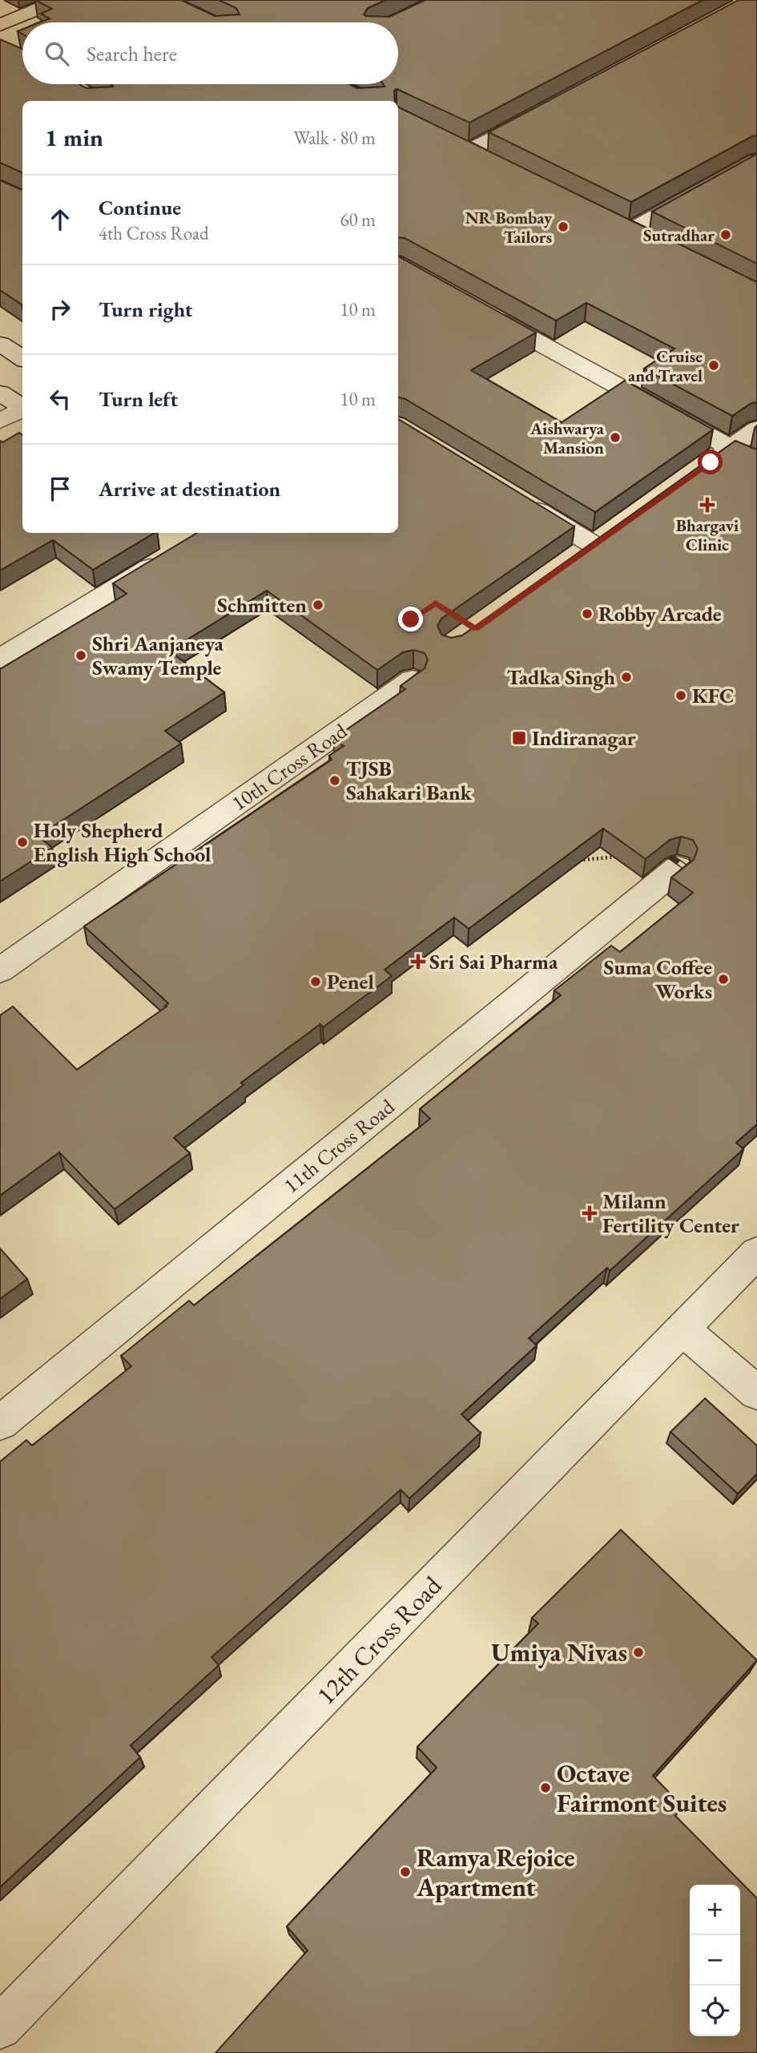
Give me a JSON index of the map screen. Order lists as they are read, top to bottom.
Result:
{
  "streets": {
    "street": ["10th Cross Road", "11th Cross Road", "12th Cross Road"]
  },
  "places": {
    "other": [
      "NR Bombay Tailors",
      "Sutradhar",
      "Cruise and Travel",
      "Aishwarya Mansion",
      "Schmitten",
      "Robby Arcade",
      "Shri Aanjaneya Swamy Temple",
      "Tadka Singh",
      "KFC",
      "TJSB Sahakari Bank",
      "Holy Shepherd English High School",
      "Suma Coffee Works",
      "Penel",
      "Umiya Nivas",
      "Octave Fairmont Suites",
      "Ramya Rejoice Apartment"
    ],
    "health": ["Bhargavi Clinic", "Sri Sai Pharma", "Milann Fertility Center"],
    "transit": ["Indiranagar"]
  },
  "page": {
    "search": "Search here",
    "heading": ["1 min", "Walk · 80 m"],
    "list": [
      ["Continue", "4th Cross Road", "60 m"],
      ["Turn right", "10 m"],
      ["Turn left", "10 m"],
      "Arrive at destination"
    ],
    "map_buttons": ["+", "−"]
  }
}
